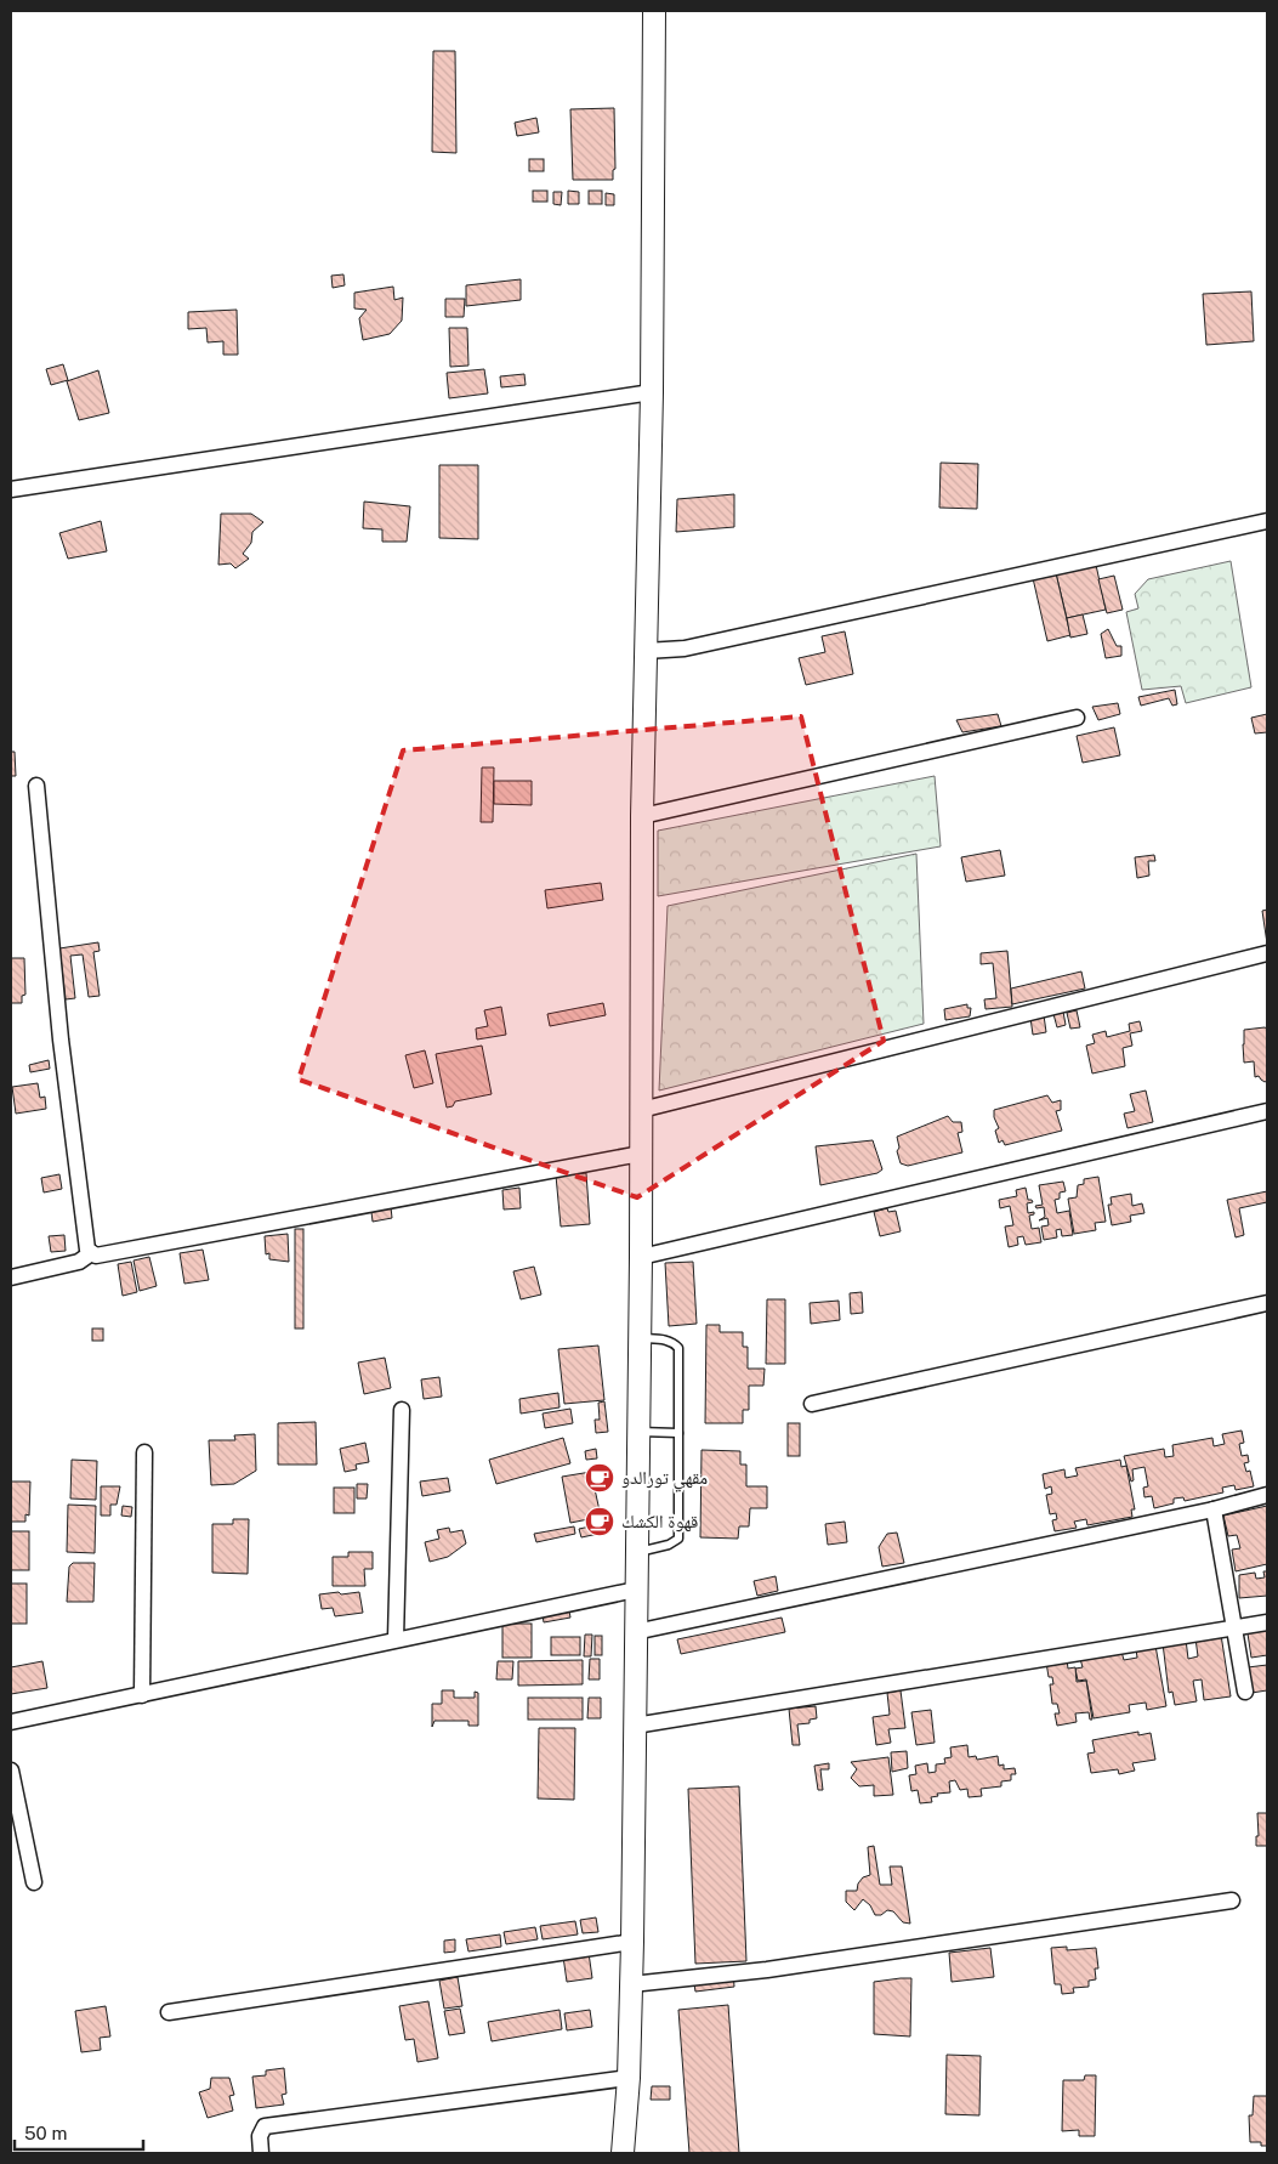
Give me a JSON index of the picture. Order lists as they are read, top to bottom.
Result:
{
  "places": {
    "cafe": ["مقهي تورالدو", "قهوة الكشك"]
  },
  "scale_bar": "50 m"
}
